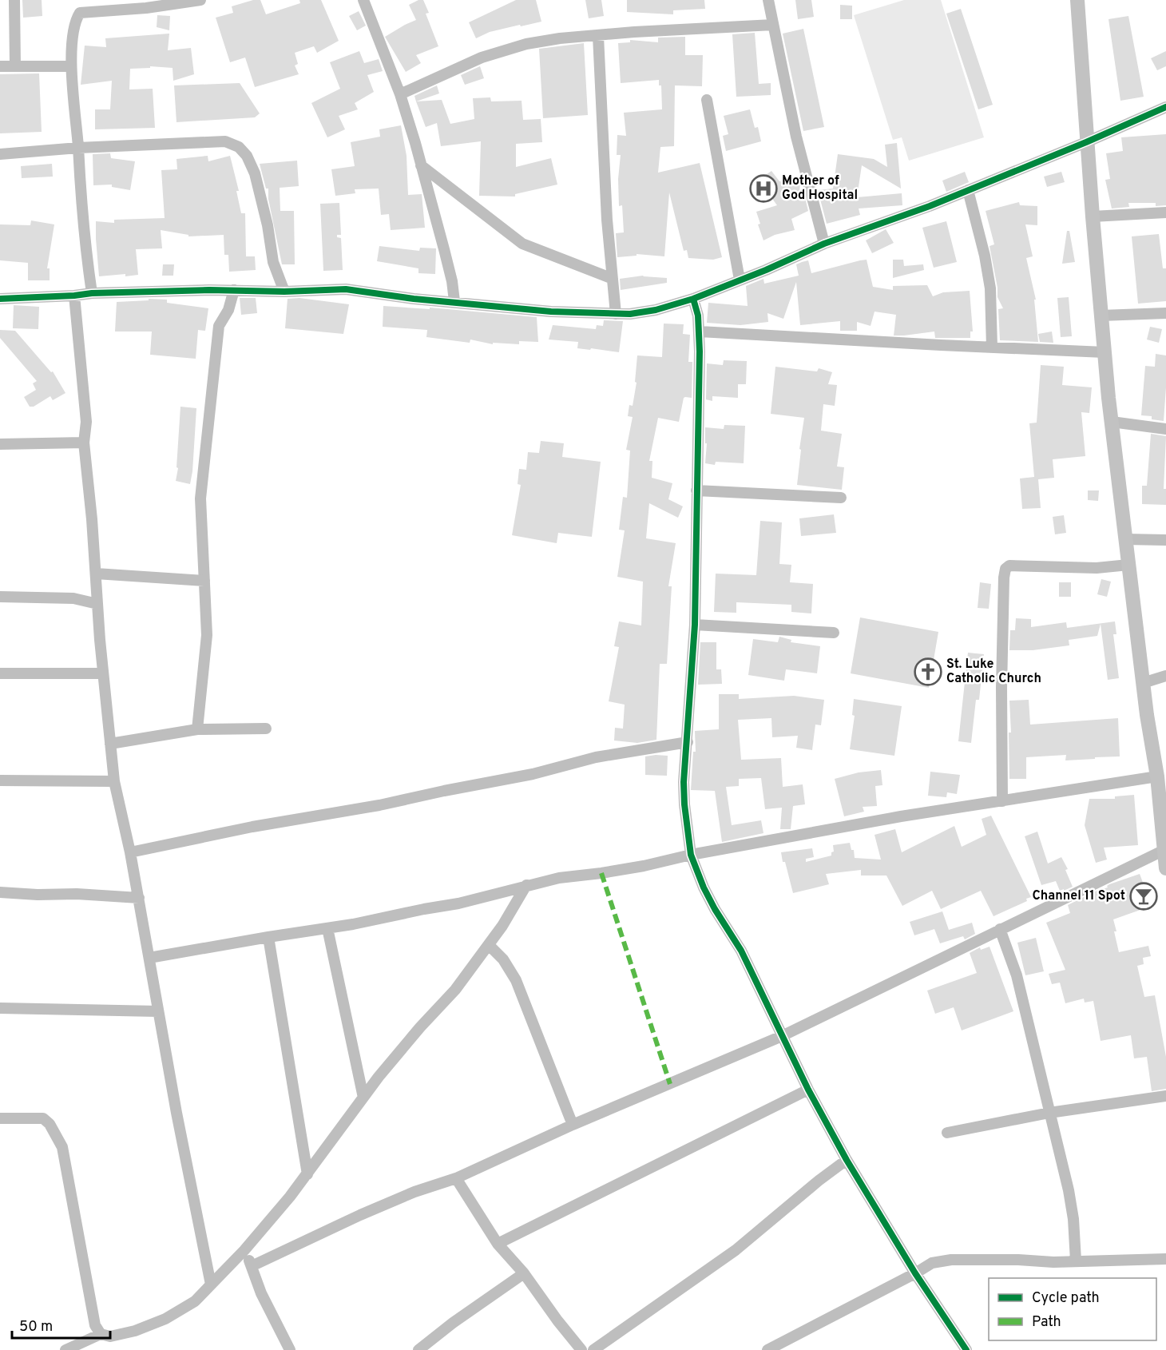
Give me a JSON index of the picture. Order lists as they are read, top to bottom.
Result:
{
  "places": {
    "hospital": ["Mother of God Hospital"],
    "church": ["St. Luke Catholic Church"],
    "bar": ["Channel 11 Spot"]
  },
  "legend": ["Cycle path", "Path"],
  "scale_bar": "50 m"
}
